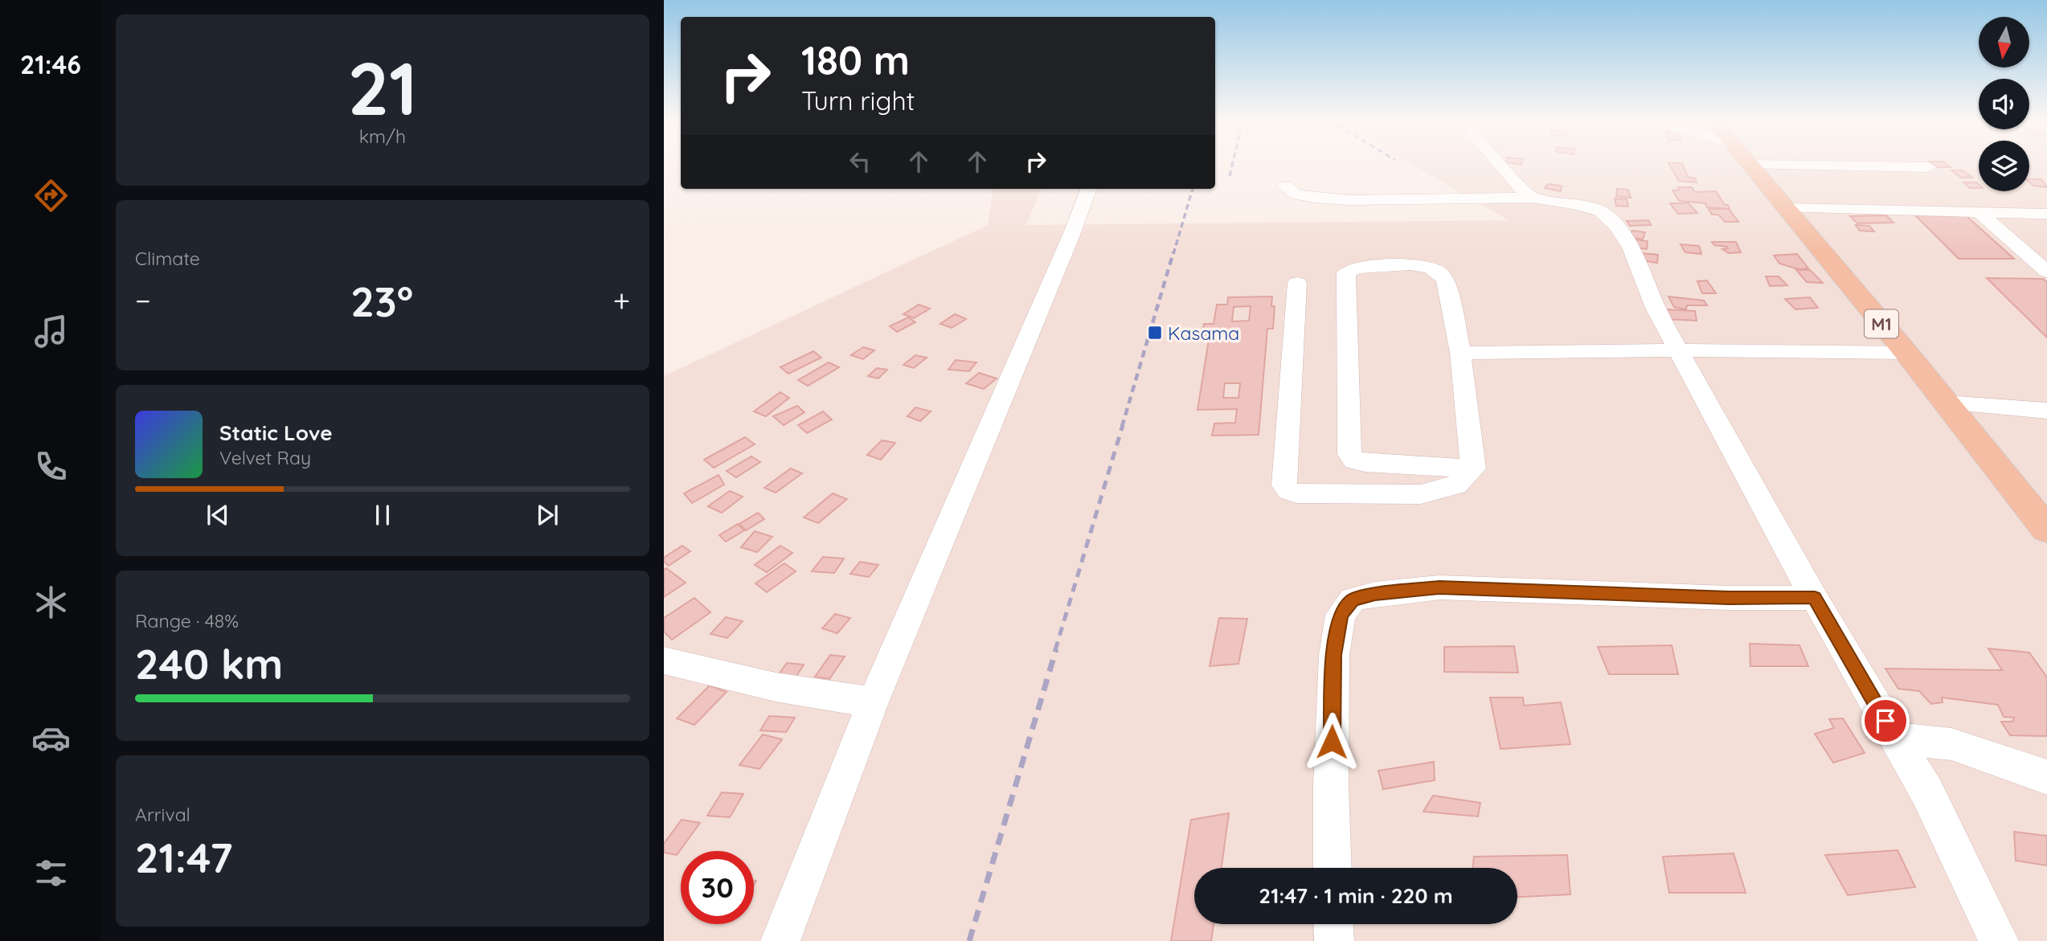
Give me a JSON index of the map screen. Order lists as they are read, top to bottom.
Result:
{
  "streets": {
    "main road": ["M1"]
  },
  "places": {
    "transit": ["Kasama"]
  },
  "north": "bottom",
  "page": {
    "tabs": "21:46",
    "tile": [
      ["21", "km/h"],
      "Climate",
      ["Range · 48%", "240 km"],
      ["Arrival", "21:47"]
    ],
    "turn": ["180 m", "Turn right"],
    "heat": ["−", "23°", "+"],
    "song": ["Static Love", "Velvet Ray"],
    "limit": "30",
    "trip": "21:47 · 1 min · 220 m"
  }
}
